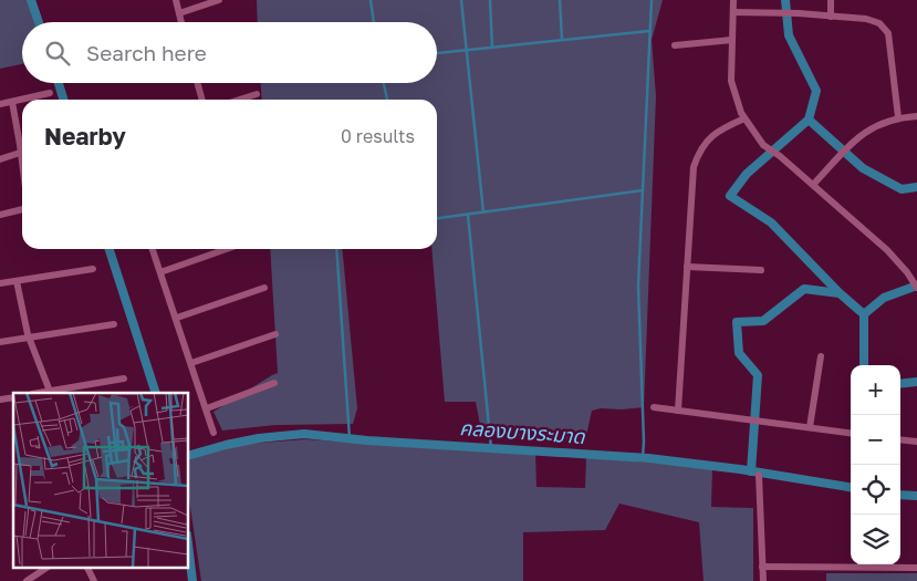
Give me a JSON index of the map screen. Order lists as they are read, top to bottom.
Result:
{
  "water": ["คลองบางระมาด"],
  "page": {
    "search": "Search here",
    "heading": ["Nearby", "0 results"],
    "map_buttons": ["+", "−"]
  }
}
